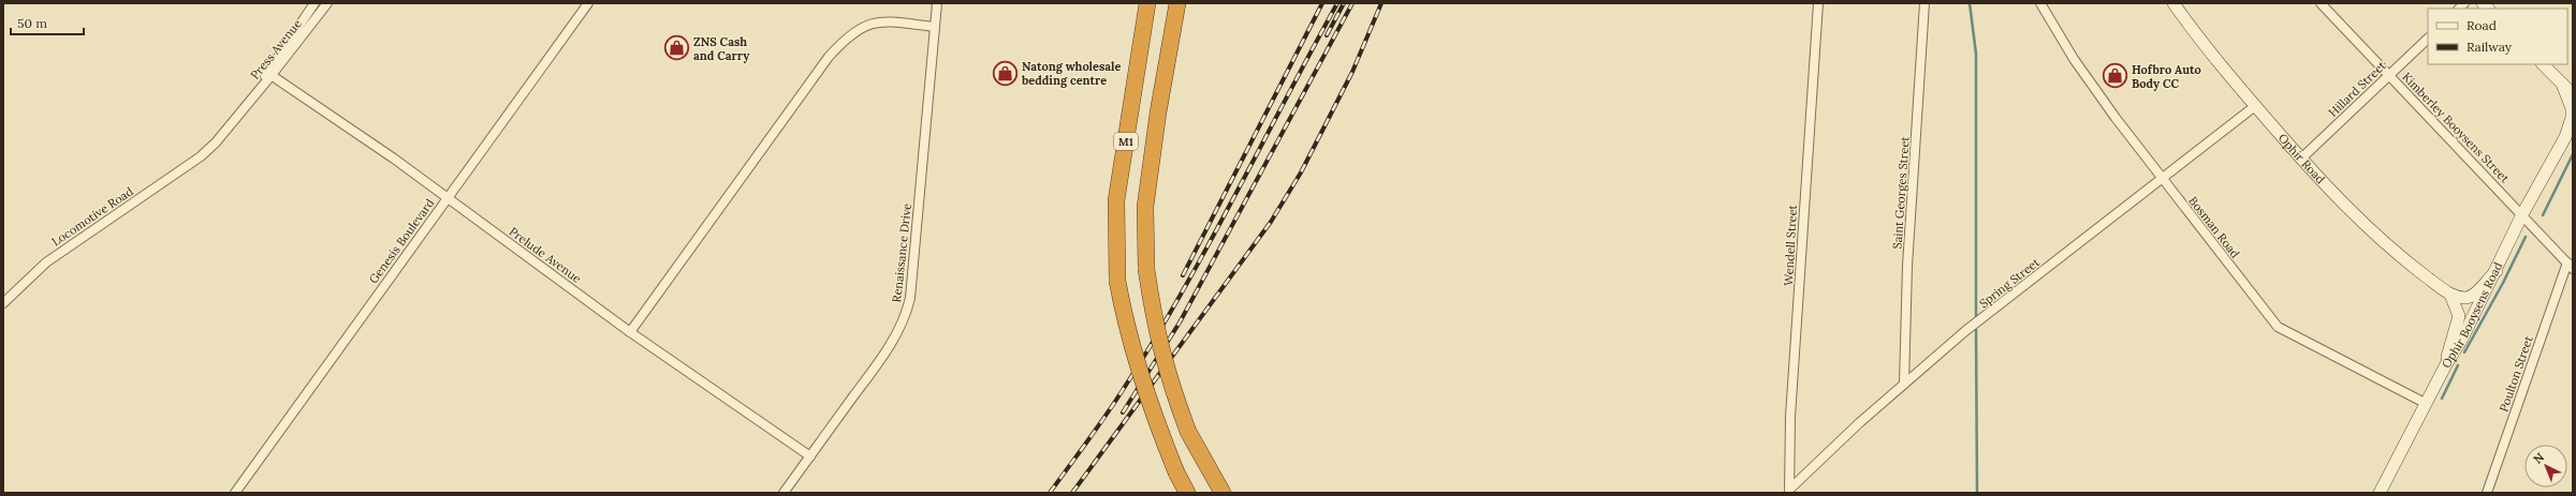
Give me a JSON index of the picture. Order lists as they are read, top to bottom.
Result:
{
  "streets": {
    "highway": ["M1"],
    "street": [
      "Press Avenue",
      "Hillard Street",
      "Kimberley Booysens Street",
      "Ophir Road",
      "Saint Georges Street",
      "Locomotive Road",
      "Bosman Road",
      "Genesis Boulevard",
      "Wendell Street",
      "Renaissance Drive",
      "Prelude Avenue",
      "Spring Street",
      "Ophir Booysens Road",
      "Poulton Street"
    ]
  },
  "crossings": [
    ["Press Avenue", "Locomotive Road"],
    ["Press Avenue", "Prelude Avenue"],
    ["Hillard Street", "Kimberley Booysens Street"],
    ["Hillard Street", "Ophir Road"],
    ["Kimberley Booysens Street", "Ophir Booysens Road"],
    ["Kimberley Booysens Street", "Poulton Street"],
    ["Ophir Road", "Spring Street"],
    ["Saint Georges Street", "Spring Street"],
    ["Bosman Road", "Spring Street"],
    ["Bosman Road", "Ophir Booysens Road"],
    ["Genesis Boulevard", "Prelude Avenue"],
    ["Wendell Street", "Spring Street"],
    ["Renaissance Drive", "Prelude Avenue"]
  ],
  "places": {
    "shop": ["ZNS Cash and Carry", "Natong wholesale bedding centre", "Hofbro Auto Body CC"]
  },
  "legend": ["Road", "Railway"],
  "scale_bar": "50 m",
  "north": "top left"
}
